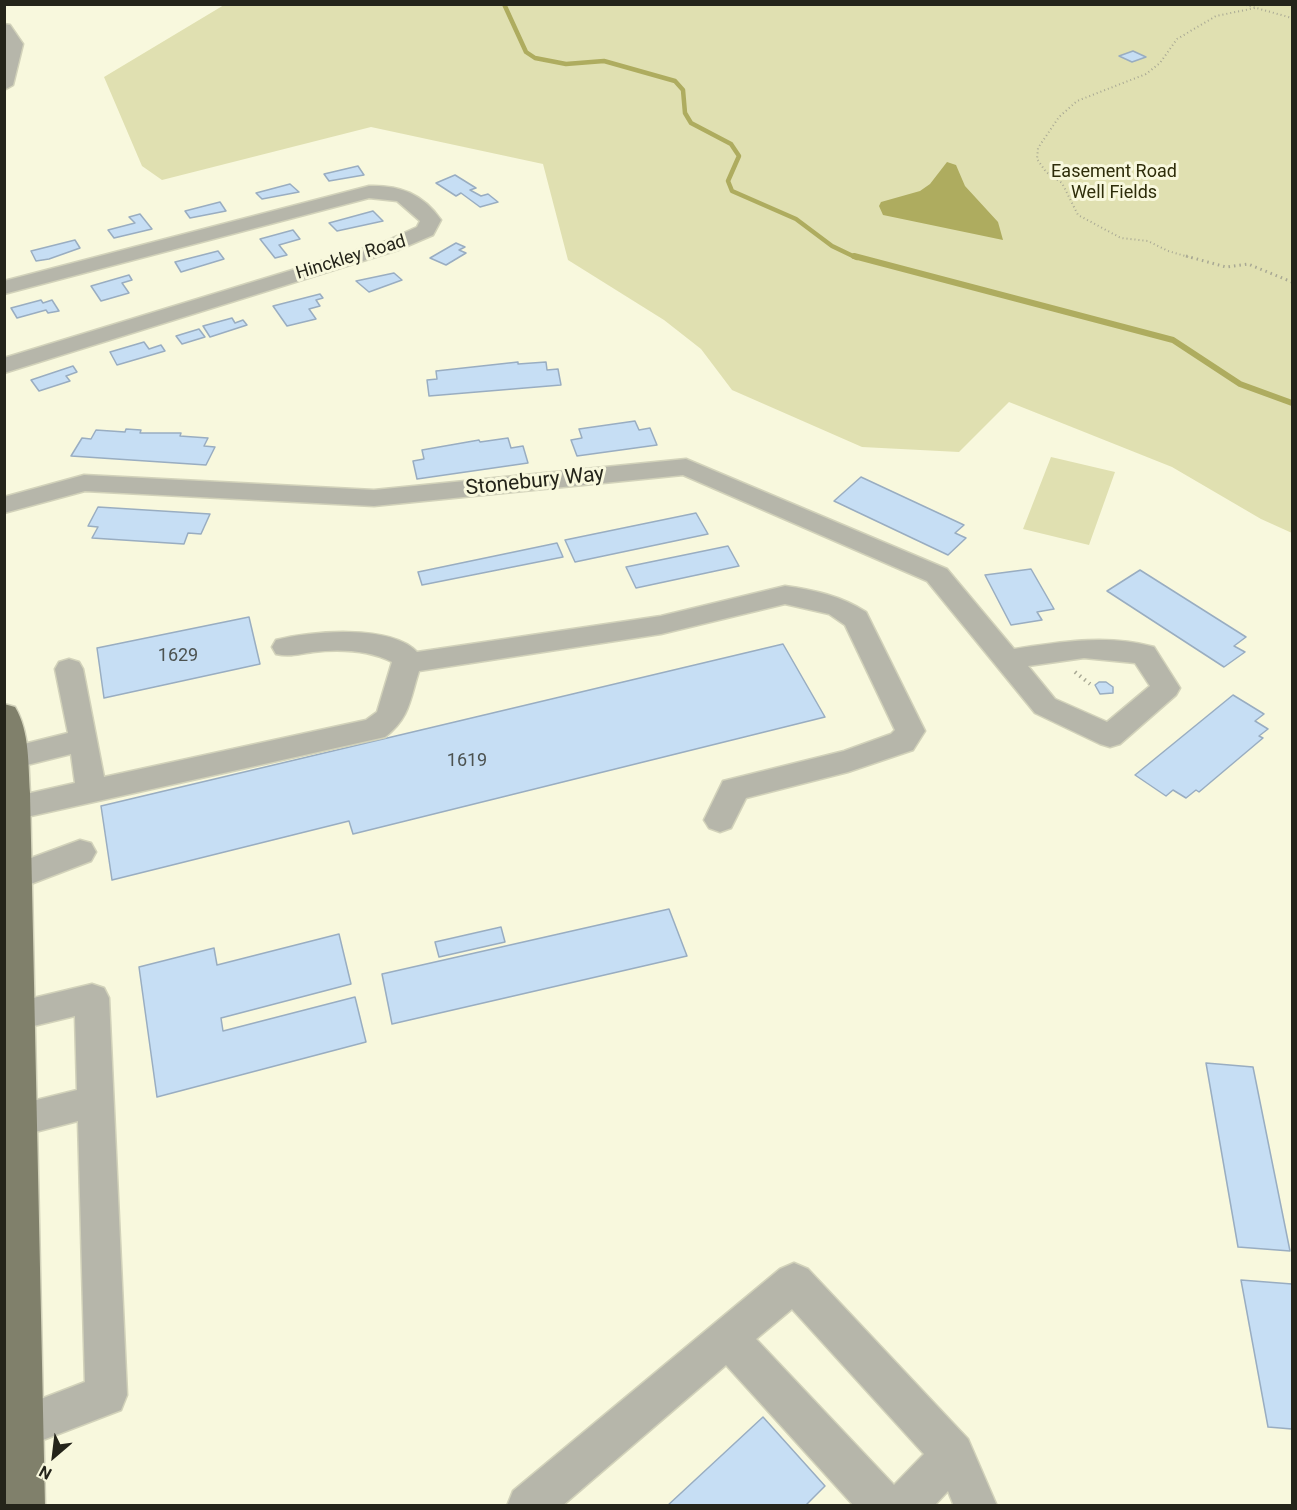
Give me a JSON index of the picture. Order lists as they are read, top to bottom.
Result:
{
  "streets": {
    "street": ["Hinckley Road", "Stonebury Way"]
  },
  "parks": ["Easement Road Well Fields"],
  "house_numbers": ["1629", "1619"],
  "north": "bottom left"
}
